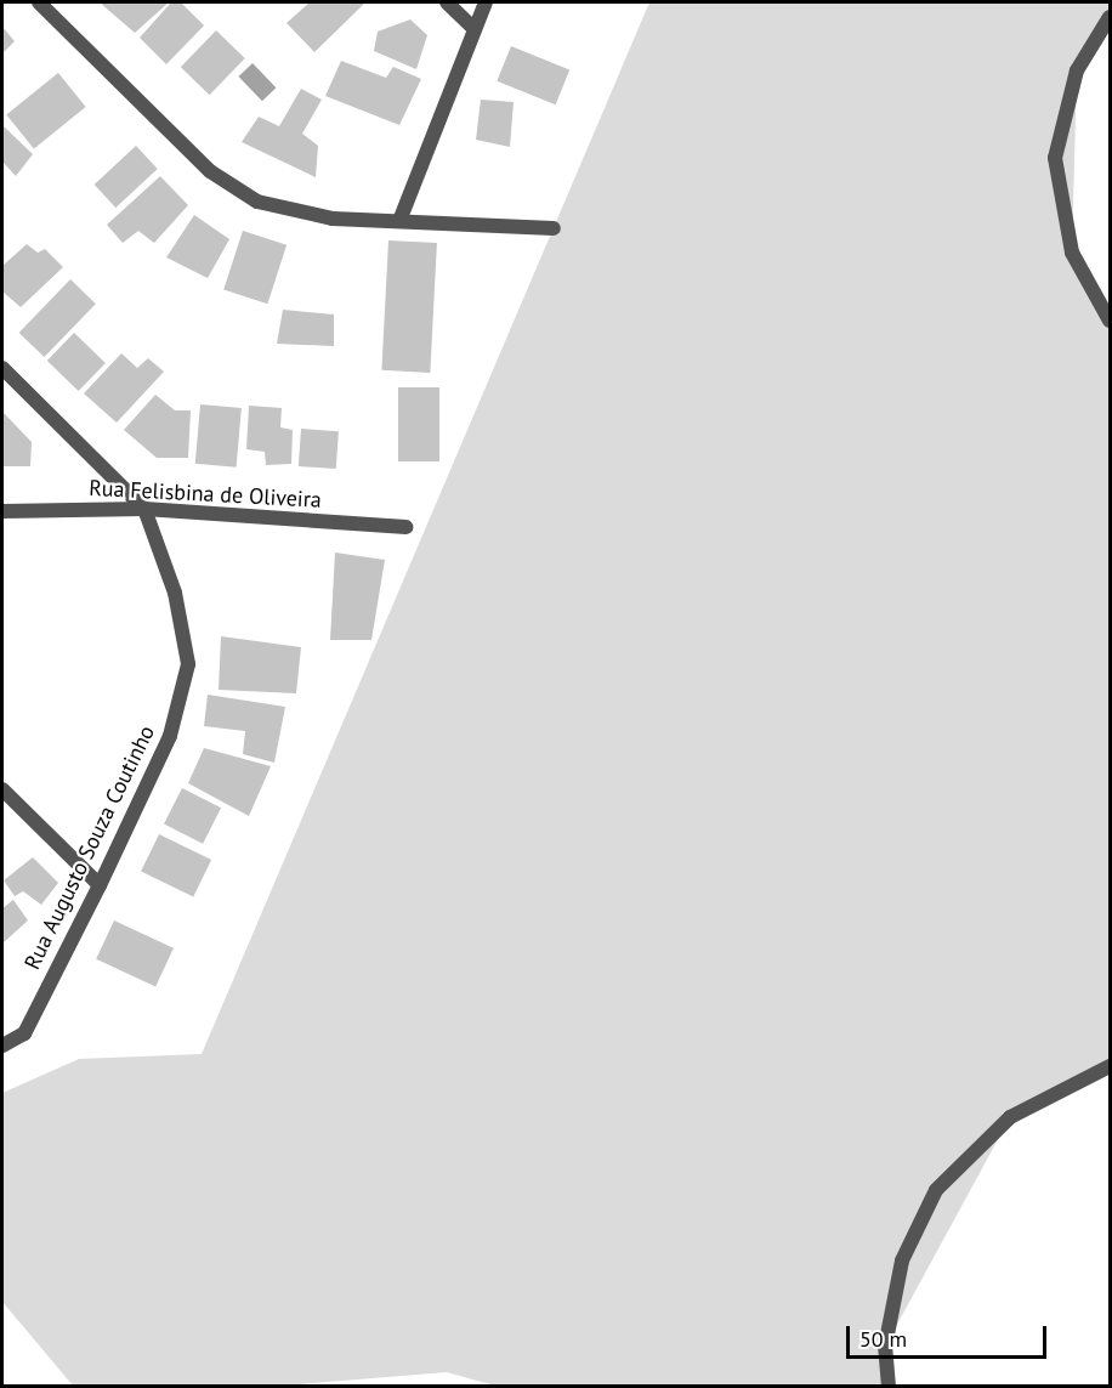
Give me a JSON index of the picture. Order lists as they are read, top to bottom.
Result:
{
  "streets": {
    "street": ["Rua Felisbina de Oliveira", "Rua Augusto Souza Coutinho"]
  },
  "crossings": [
    ["Rua Felisbina de Oliveira", "Rua Augusto Souza Coutinho"]
  ],
  "scale_bar": "50 m"
}
